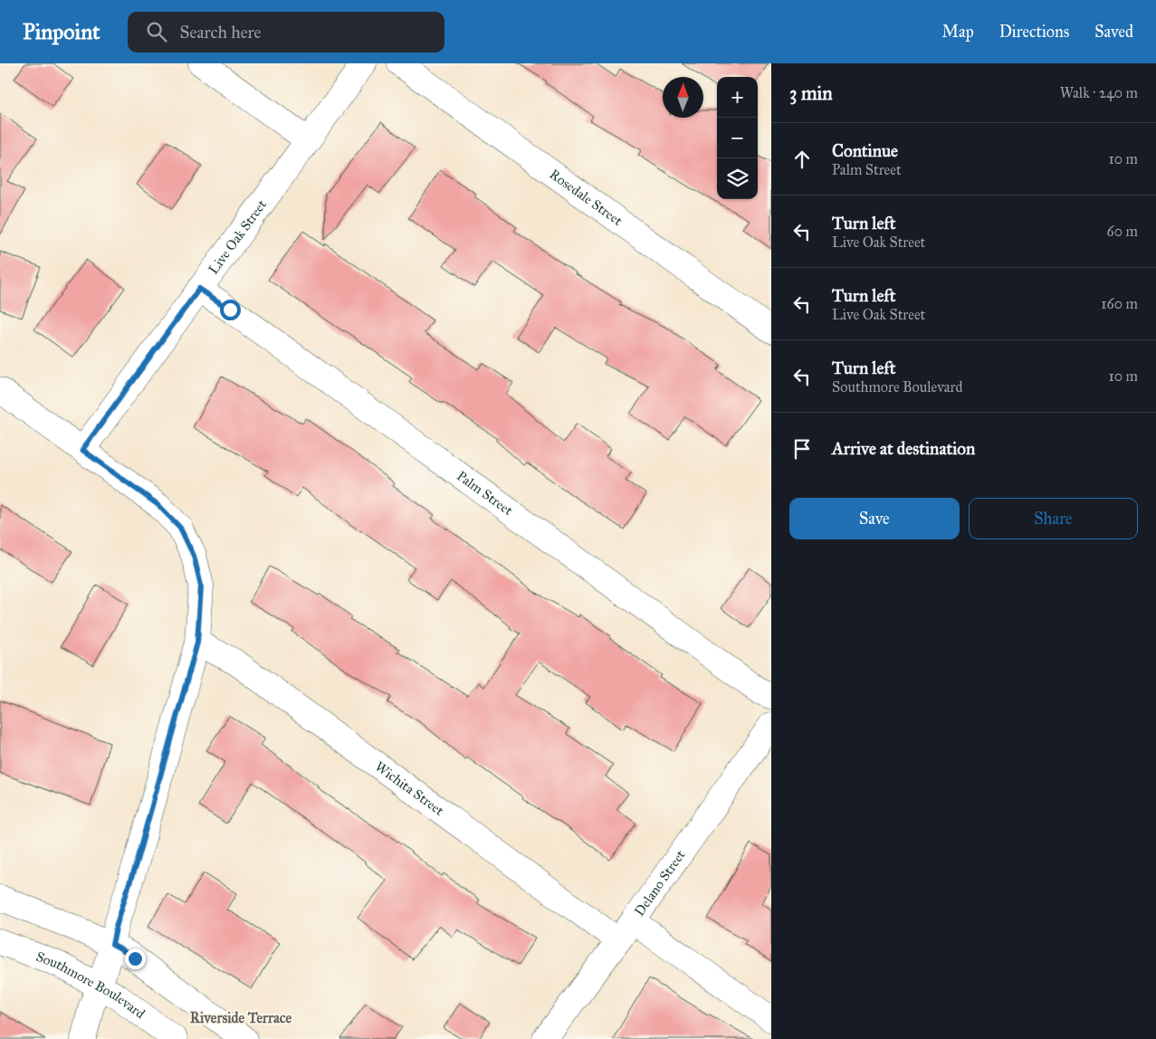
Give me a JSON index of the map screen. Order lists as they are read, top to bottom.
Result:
{
  "streets": {
    "street": [
      "Rosedale Street",
      "Live Oak Street",
      "Palm Street",
      "Wichita Street",
      "Delano Street",
      "Southmore Boulevard"
    ]
  },
  "crossings": [
    ["Live Oak Street", "Palm Street"],
    ["Wichita Street", "Delano Street"]
  ],
  "districts": ["Riverside Terrace"],
  "north": "top",
  "page": {
    "header": "Pinpoint",
    "search": "Search here",
    "nav": ["Map", "Directions", "Saved"],
    "heading": ["3 min", "Walk · 240 m"],
    "map_buttons": ["+", "−"],
    "list": [
      ["Continue", "Palm Street", "10 m"],
      ["Turn left", "Live Oak Street", "60 m"],
      ["Turn left", "Live Oak Street", "160 m"],
      ["Turn left", "Southmore Boulevard", "10 m"],
      "Arrive at destination"
    ],
    "buttons": ["Save", "Share"]
  }
}
